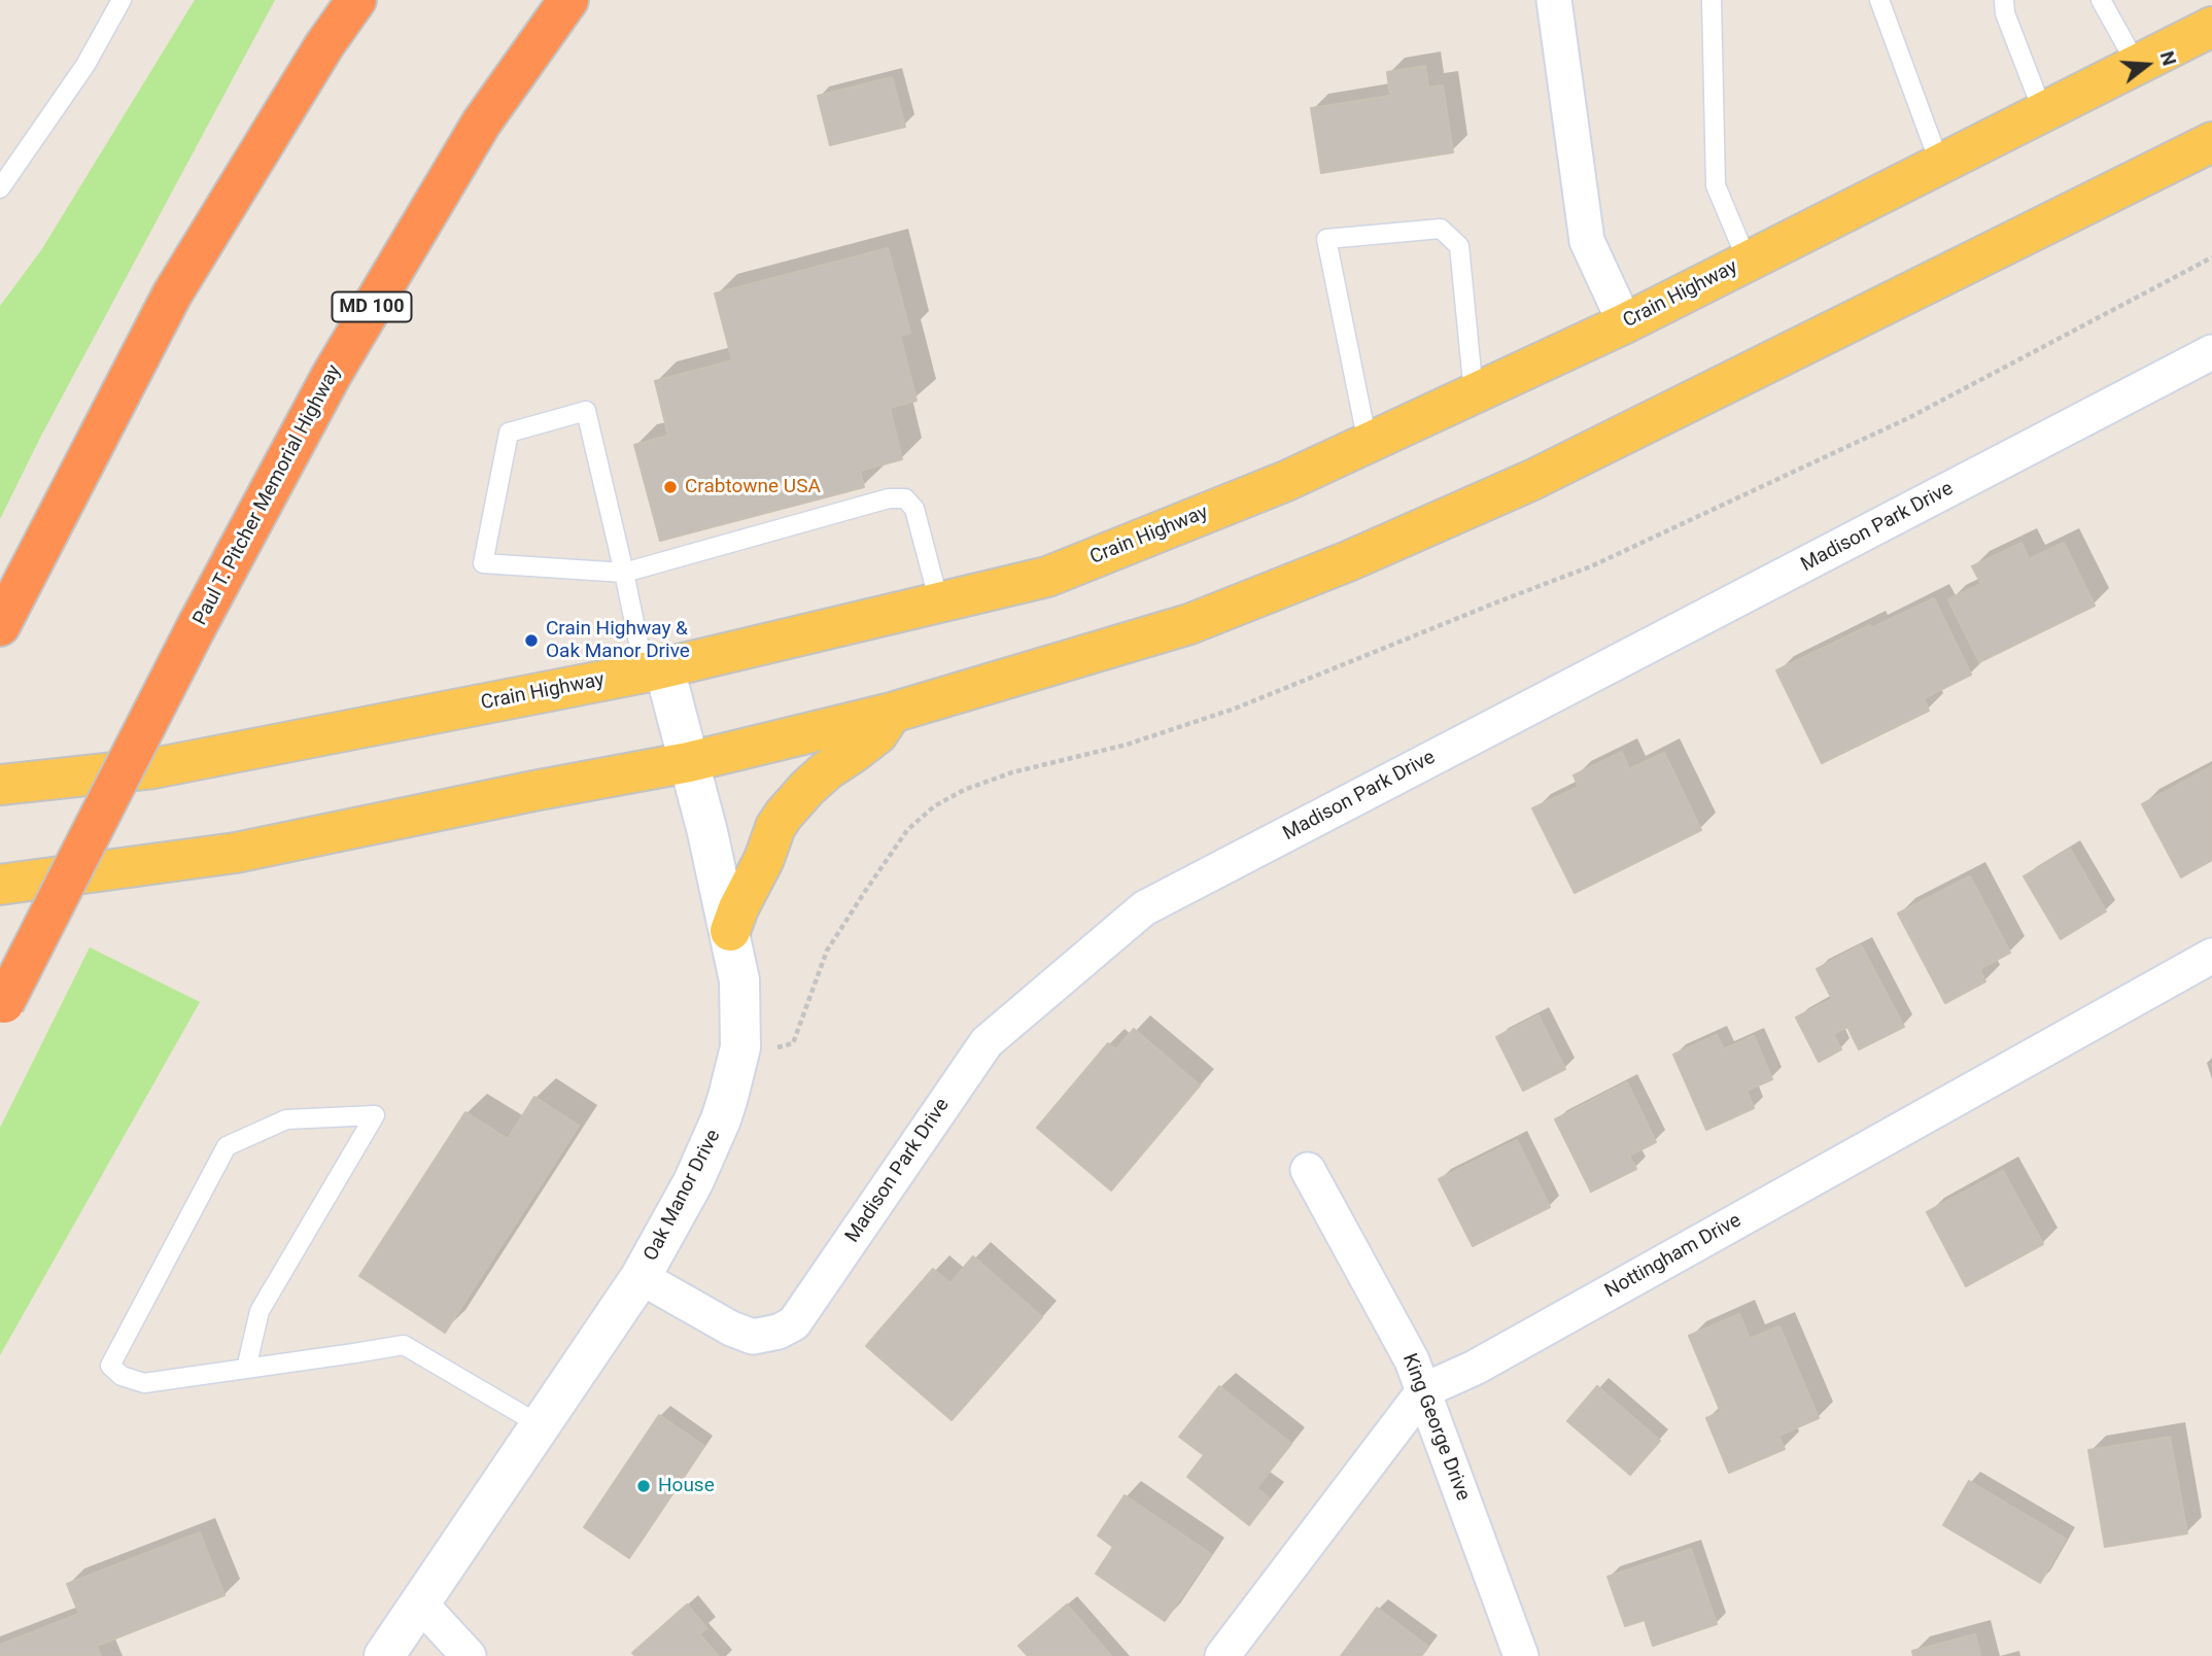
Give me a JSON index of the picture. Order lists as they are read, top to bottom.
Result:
{
  "streets": {
    "highway": ["MD 100", "Paul T. Pitcher Memorial Highway"],
    "main road": ["Crain Highway"],
    "street": [
      "Madison Park Drive",
      "Oak Manor Drive",
      "Nottingham Drive",
      "King George Drive"
    ]
  },
  "crossings": [
    ["Crain Highway", "Oak Manor Drive"],
    ["Madison Park Drive", "Oak Manor Drive"],
    ["Nottingham Drive", "King George Drive"]
  ],
  "places": ["Crabtowne USA", "Crain Highway & Oak Manor Drive", "House"],
  "north": "right"
}
